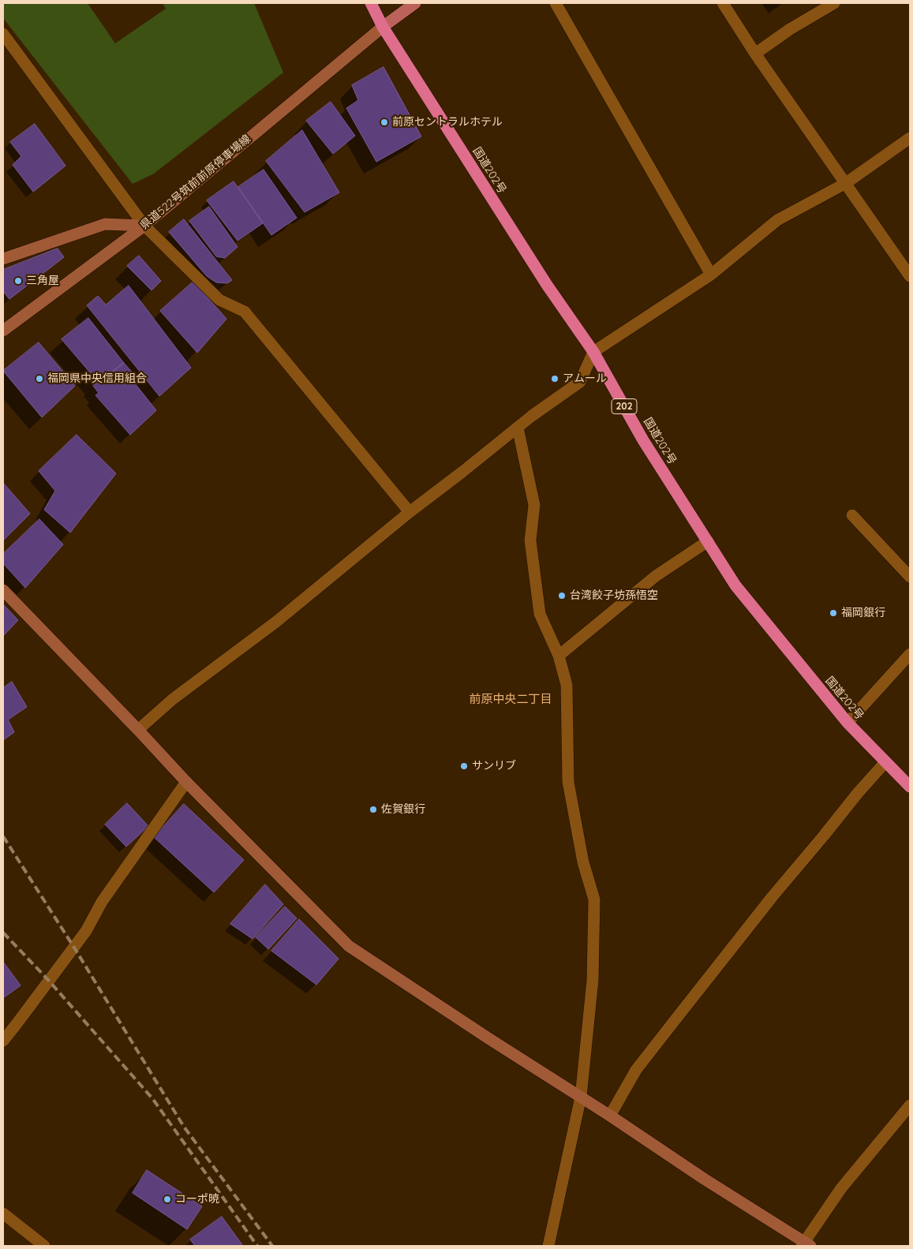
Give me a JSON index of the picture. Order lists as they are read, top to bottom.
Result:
{
  "streets": {
    "highway": ["国道202号", "202"],
    "street": ["県道522号筑前前原停車場線"]
  },
  "crossings": [
    ["国道202号", "県道522号筑前前原停車場線"]
  ],
  "districts": ["前原中央二丁目"],
  "places": [
    "前原セントラルホテル",
    "三角屋",
    "福岡県中央信用組合",
    "アムール",
    "台湾餃子坊孫悟空",
    "福岡銀行",
    "サンリブ",
    "佐賀銀行",
    "コーポ暁"
  ]
}
